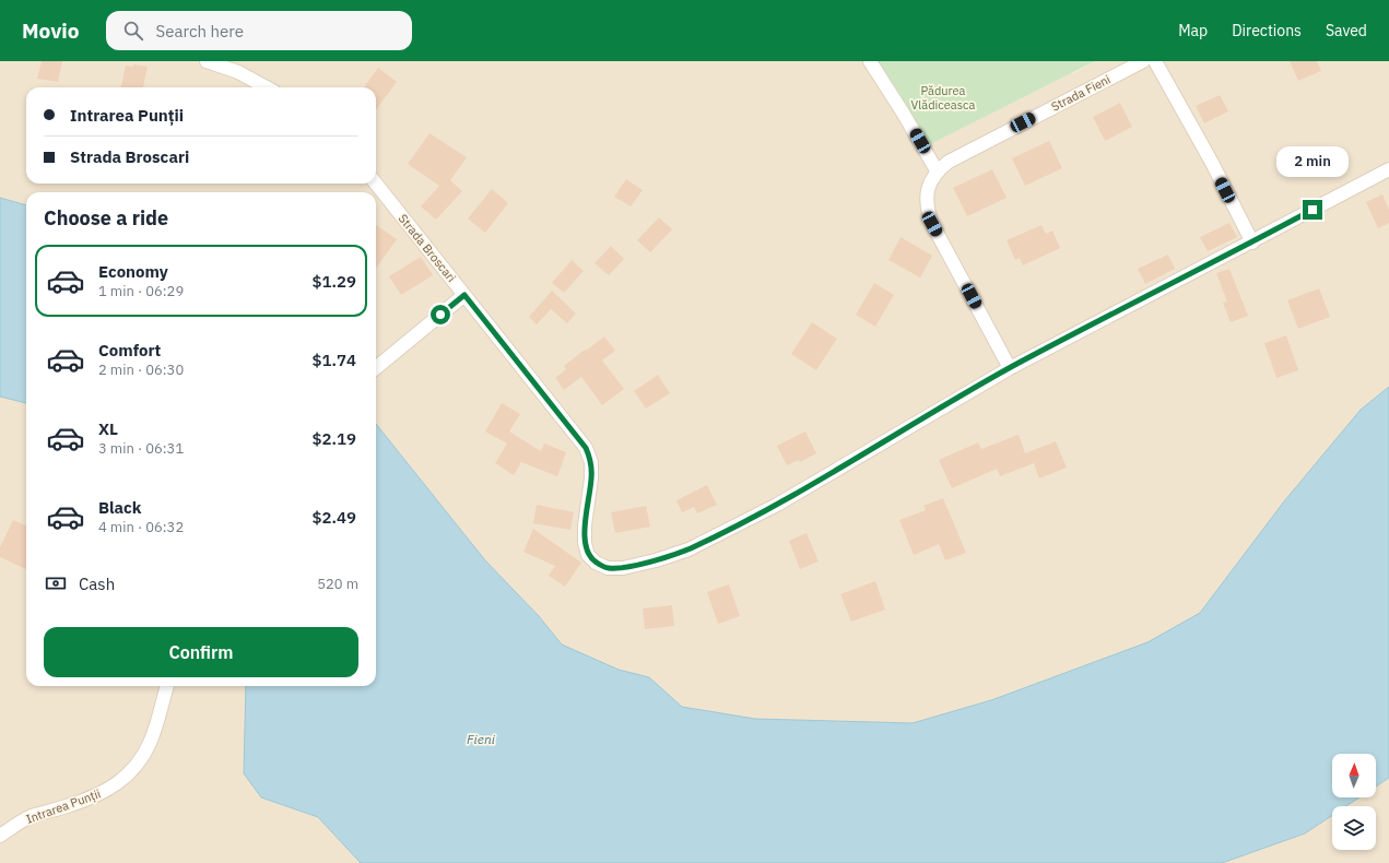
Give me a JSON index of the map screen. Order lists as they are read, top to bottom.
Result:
{
  "streets": {
    "street": ["Strada Fieni", "Strada Broscari", "Intrarea Punții"]
  },
  "water": ["Fieni"],
  "parks": ["Pădurea Vlădiceasca"],
  "north": "top",
  "page": {
    "header": "Movio",
    "search": "Search here",
    "nav": ["Map", "Directions", "Saved"],
    "banner": ["Intrarea Punții", "Strada Broscari"],
    "bubble": "2 min",
    "heading": "Choose a ride",
    "list": [
      {
        "name": "Economy",
        "note": "1 min · 06:29",
        "value": "$1.29"
      },
      {
        "name": "Comfort",
        "note": "2 min · 06:30",
        "value": "$1.74"
      },
      {
        "name": "XL",
        "note": "3 min · 06:31",
        "value": "$2.19"
      },
      {
        "name": "Black",
        "note": "4 min · 06:32",
        "value": "$2.49"
      }
    ],
    "pay": ["Cash", "520 m"],
    "buttons": "Confirm"
  }
}
